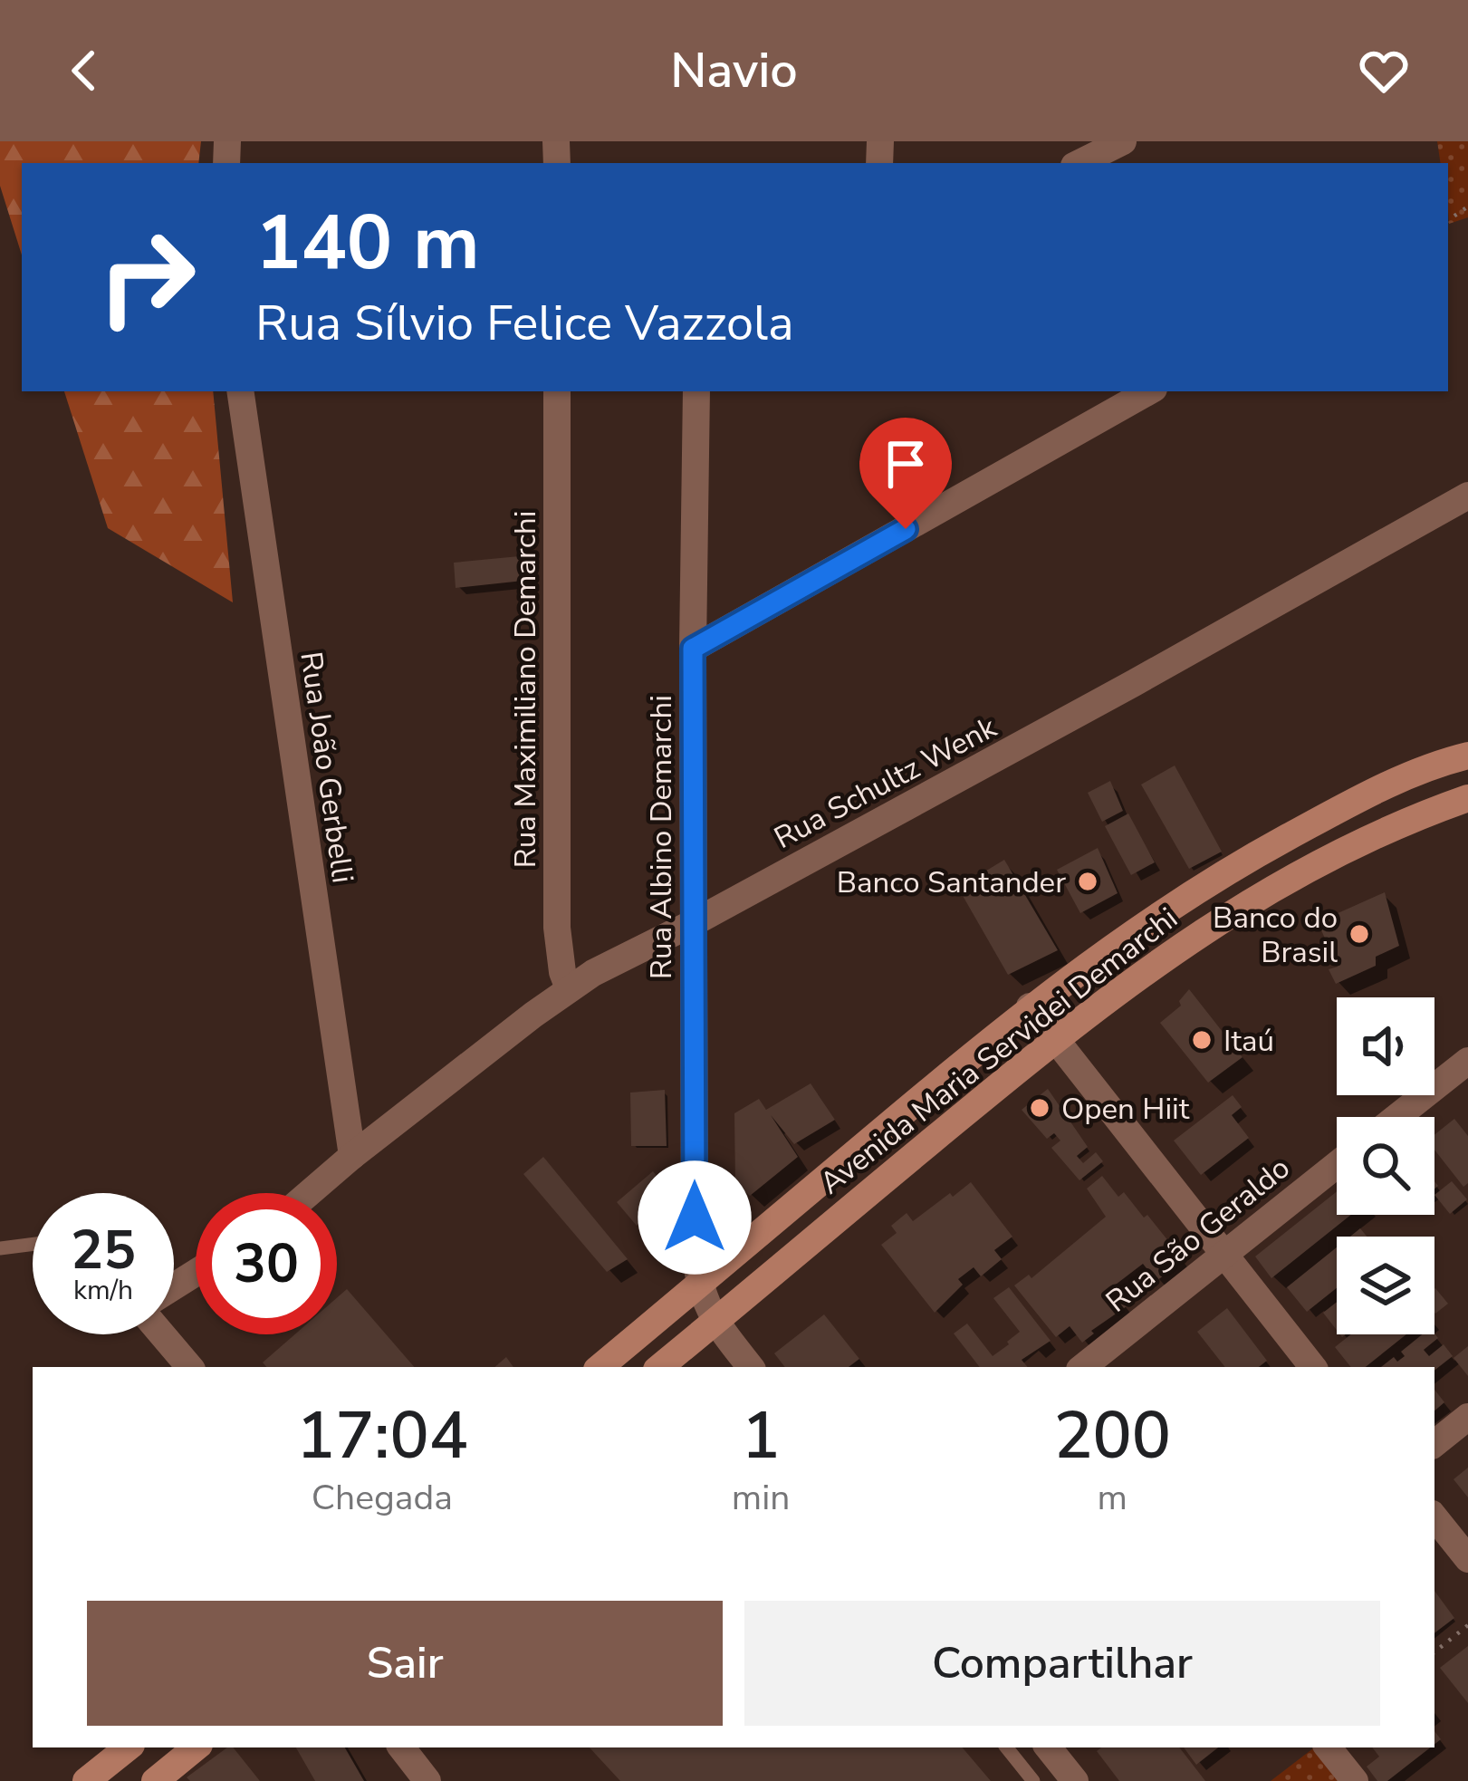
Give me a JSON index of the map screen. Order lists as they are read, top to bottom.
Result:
{
  "streets": {
    "main road": ["Avenida Maria Servidei Demarchi"],
    "street": [
      "Rua Maximiliano Demarchi",
      "Rua João Gerbelli",
      "Rua Schultz Wenk",
      "Rua Albino Demarchi",
      "Rua São Geraldo"
    ]
  },
  "crossings": [
    ["Rua Maximiliano Demarchi", "Rua Schultz Wenk"],
    ["Rua João Gerbelli", "Rua Schultz Wenk"],
    ["Rua Schultz Wenk", "Rua Albino Demarchi"],
    ["Rua Albino Demarchi", "Avenida Maria Servidei Demarchi"]
  ],
  "places": [
    "Banco Santander",
    "Banco do Brasil",
    "Itaú",
    "Open Hiit"
  ],
  "page": {
    "header": "Navio",
    "turn": ["140 m", "Rua Sílvio Felice Vazzola"],
    "speed": "25 km/h",
    "limit": "30",
    "eta": [
      "17:04",
      "Chegada",
      "1",
      "min",
      "200",
      "m"
    ],
    "buttons": ["Sair", "Compartilhar"]
  }
}
